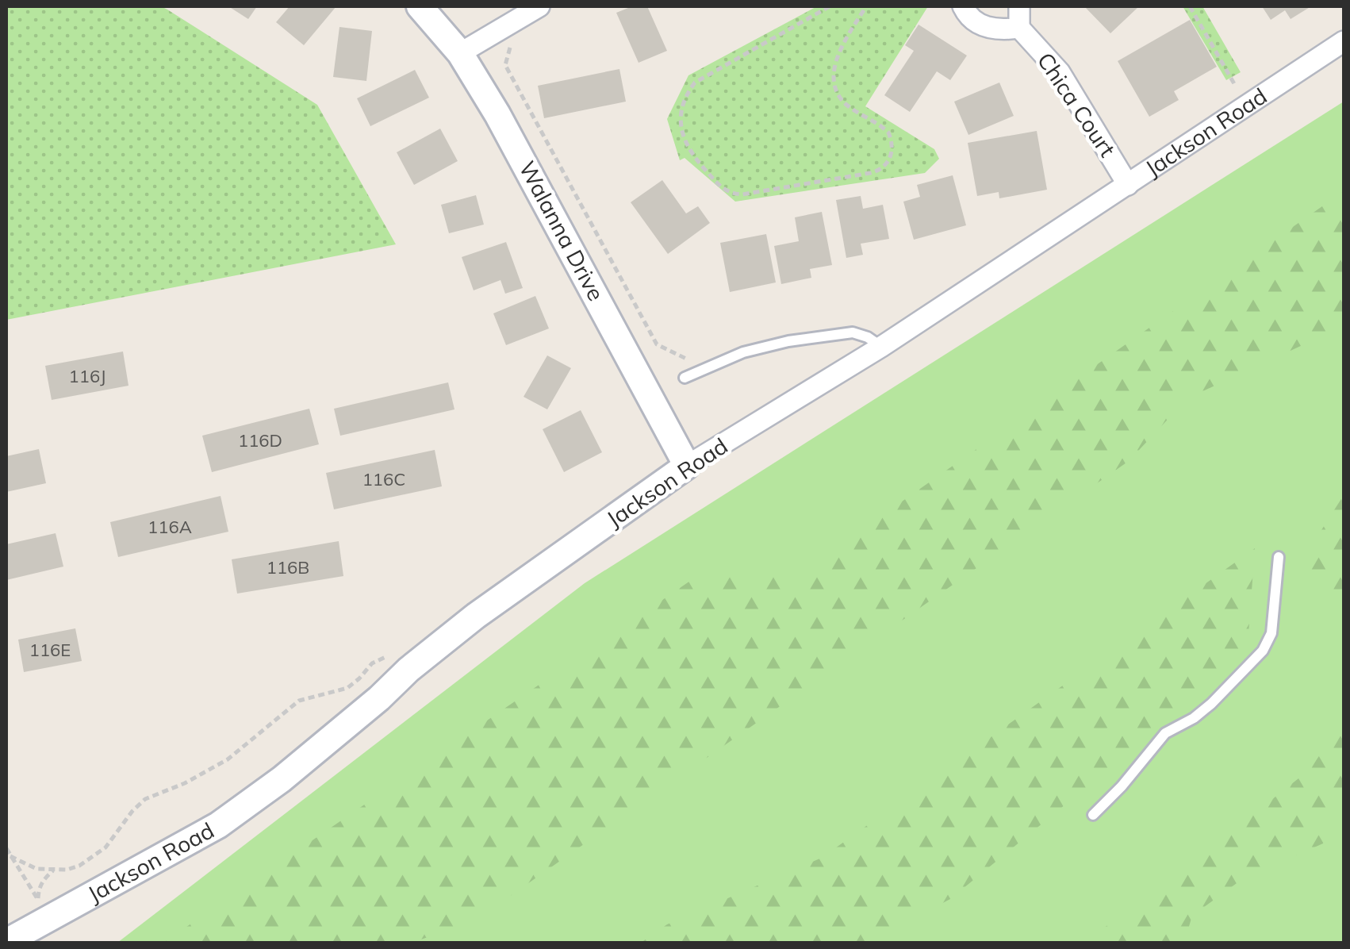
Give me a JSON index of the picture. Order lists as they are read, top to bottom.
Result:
{
  "streets": {
    "street": ["Chica Court", "Jackson Road", "Walanna Drive"]
  },
  "crossings": [
    ["Chica Court", "Jackson Road"],
    ["Jackson Road", "Walanna Drive"]
  ],
  "house_numbers": [
    "116J",
    "116D",
    "116C",
    "116A",
    "116B",
    "116E"
  ]
}
